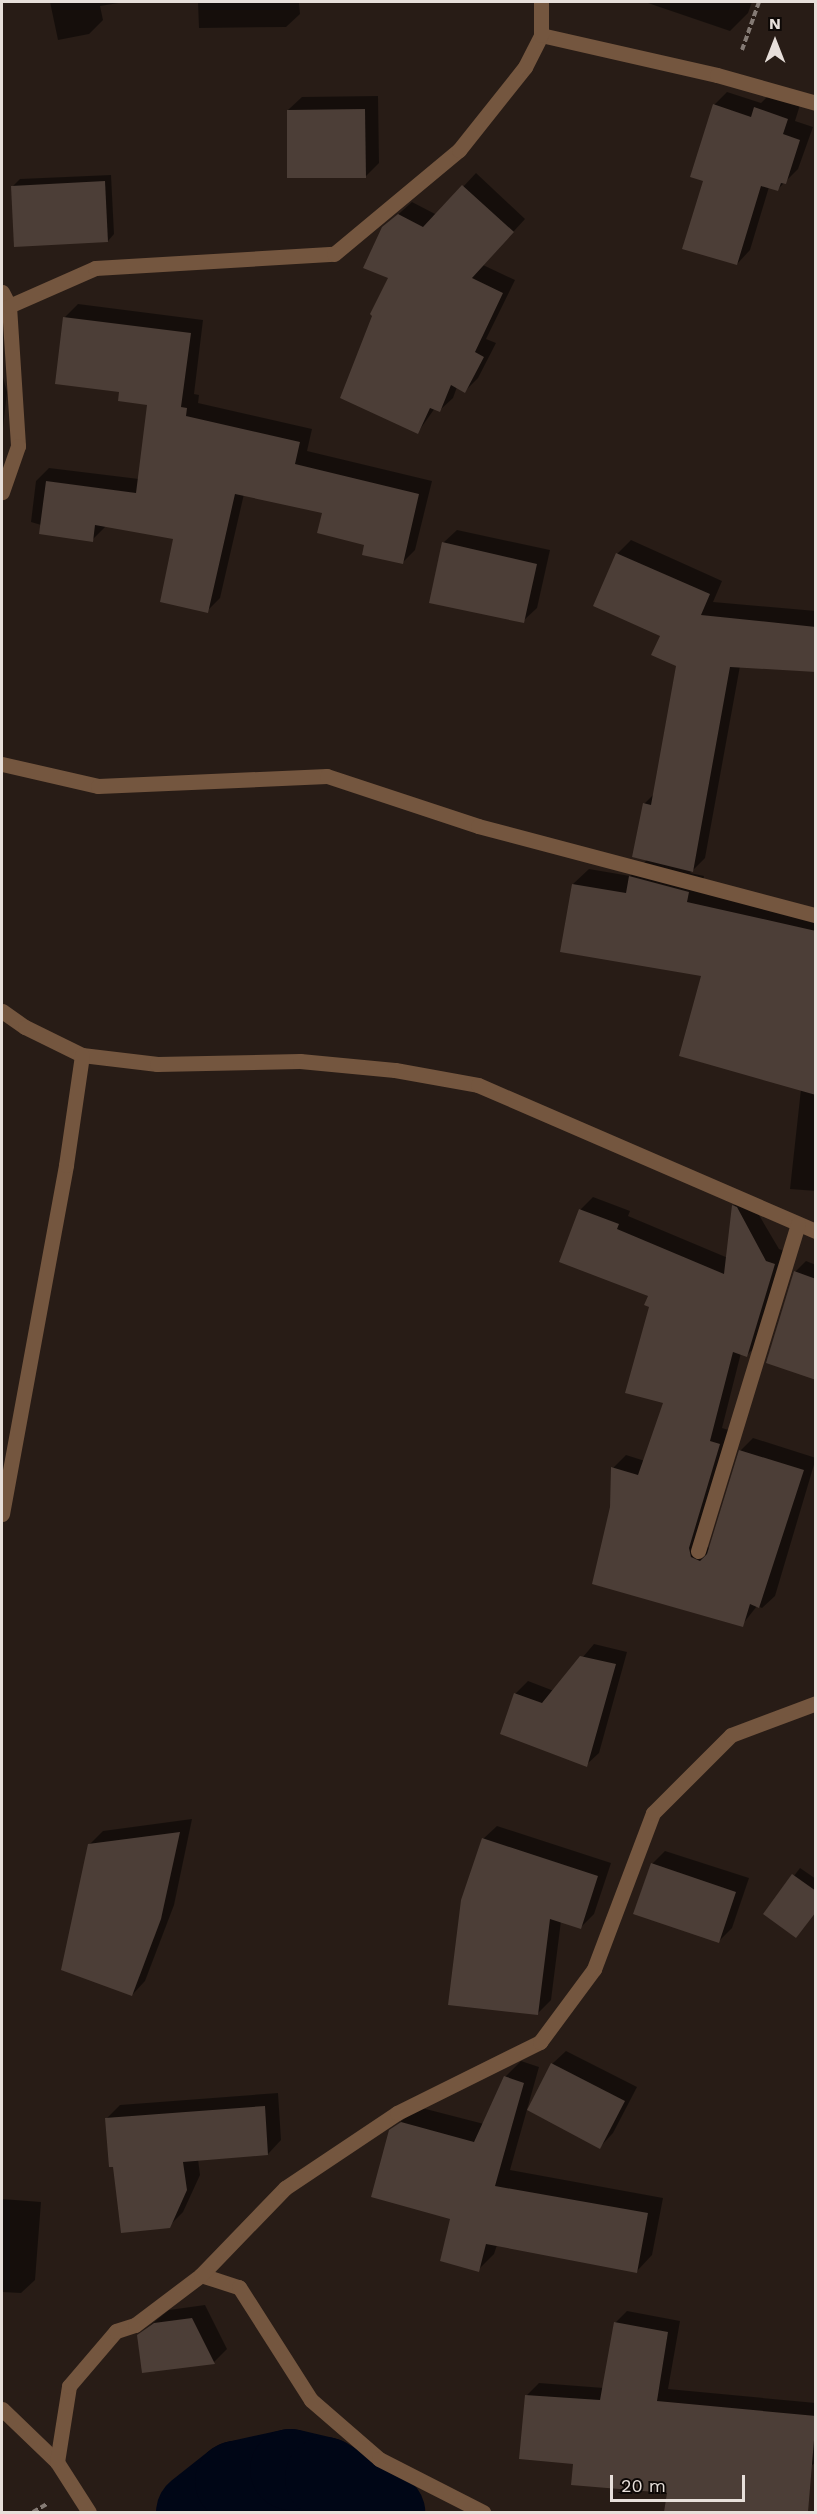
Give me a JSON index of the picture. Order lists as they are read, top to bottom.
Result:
{
  "scale_bar": "20 m",
  "north": "top"
}
